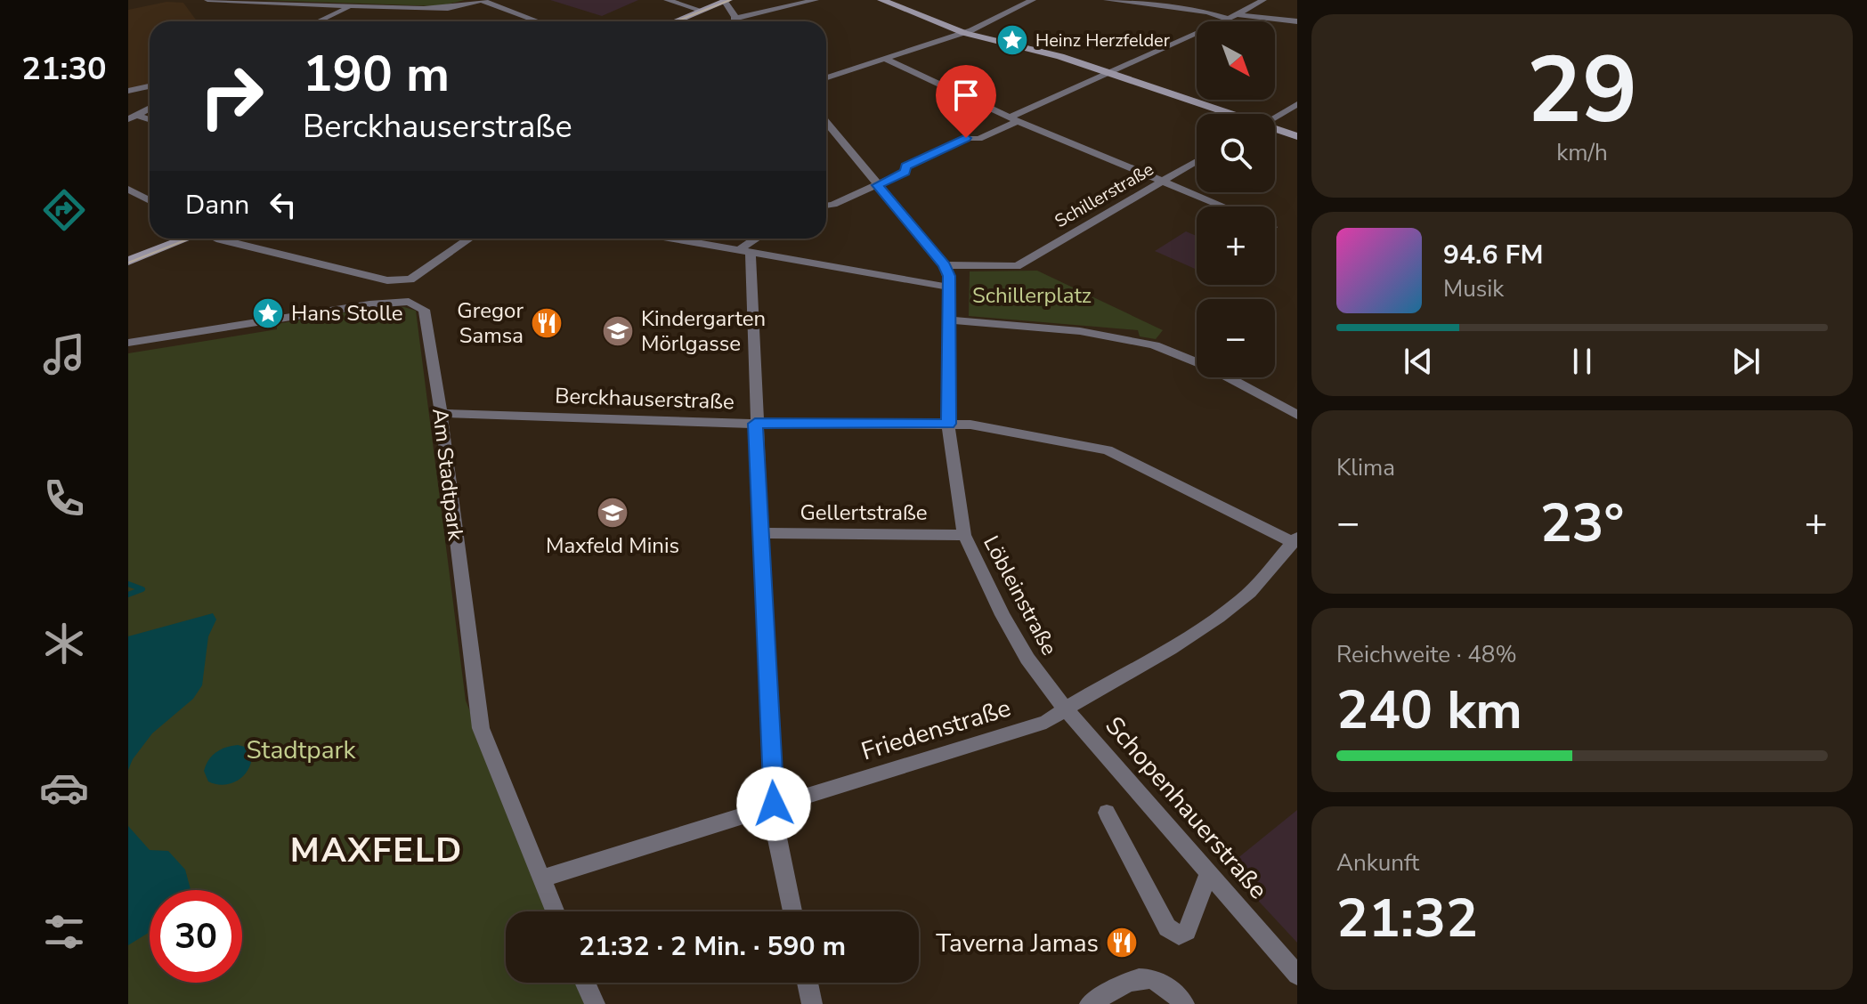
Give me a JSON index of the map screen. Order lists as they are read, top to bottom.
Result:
{
  "streets": {
    "street": [
      "Schillerstraße",
      "Berckhauserstraße",
      "Am Stadtpark",
      "Gellertstraße",
      "Löbleinstraße",
      "Friedenstraße",
      "Schopenhauerstraße"
    ]
  },
  "crossings": [
    ["Schillerstraße", "Löbleinstraße"],
    ["Berckhauserstraße", "Am Stadtpark"],
    ["Berckhauserstraße", "Löbleinstraße"],
    ["Berckhauserstraße", "Friedenstraße"],
    ["Am Stadtpark", "Friedenstraße"],
    ["Gellertstraße", "Löbleinstraße"],
    ["Löbleinstraße", "Friedenstraße"],
    ["Löbleinstraße", "Schopenhauerstraße"],
    ["Friedenstraße", "Schopenhauerstraße"]
  ],
  "districts": ["MAXFELD"],
  "parks": ["Schillerplatz", "Stadtpark"],
  "places": {
    "place": ["Heinz Herzfelder", "Hans Stolle"],
    "restaurant": ["Gregor Samsa", "Taverna Jamas"],
    "school or university": ["Kindergarten Mörlgasse", "Maxfeld Minis"]
  },
  "north": "bottom right",
  "page": {
    "tabs": "21:30",
    "tile": [
      ["29", "km/h"],
      "Klima",
      ["Reichweite · 48%", "240 km"],
      ["Ankunft", "21:32"]
    ],
    "map_buttons": ["+", "−"],
    "turn": ["190 m", "Berckhauserstraße"],
    "then": "Dann",
    "song": ["94.6 FM", "Musik"],
    "heat": ["−", "23°", "+"],
    "limit": "30",
    "trip": "21:32 · 2 Min. · 590 m"
  }
}
